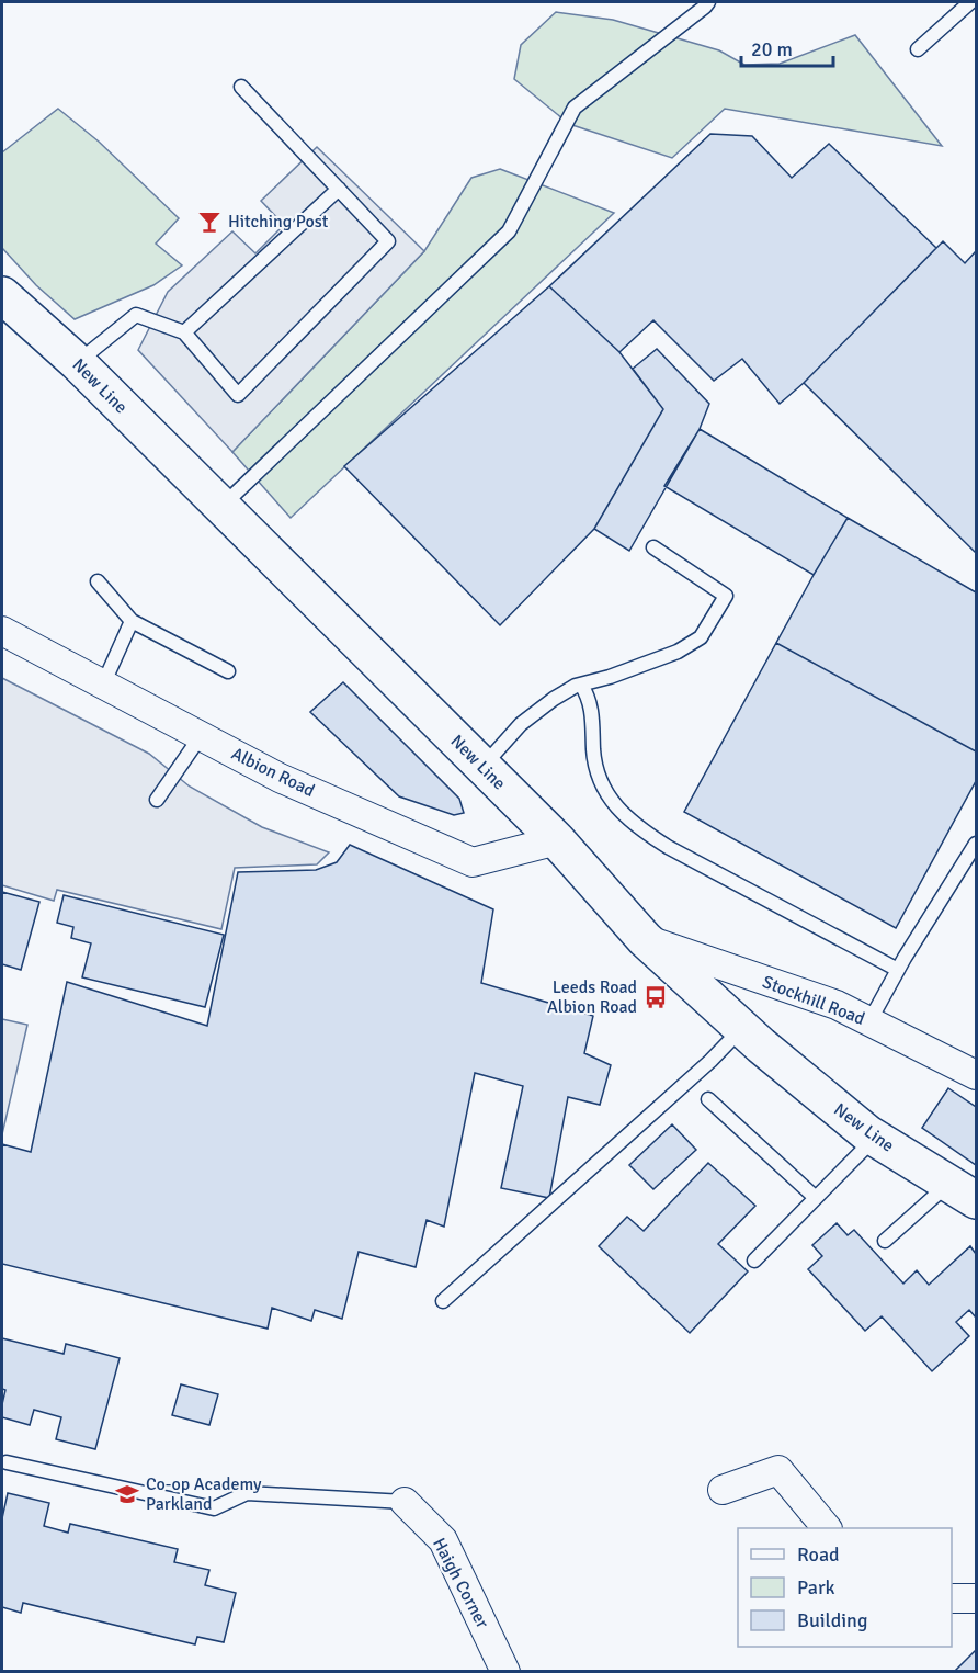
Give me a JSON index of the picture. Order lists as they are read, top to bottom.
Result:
{
  "streets": {
    "main road": ["New Line"],
    "street": ["Albion Road", "Stockhill Road", "Haigh Corner"]
  },
  "crossings": [
    ["New Line", "Albion Road"],
    ["New Line", "Stockhill Road"]
  ],
  "places": {
    "bar": ["Hitching Post"],
    "bus stop": ["Leeds Road Albion Road"],
    "school or university": ["Co-op Academy Parkland"]
  },
  "legend": ["Road", "Park", "Building"],
  "scale_bar": "20 m"
}
